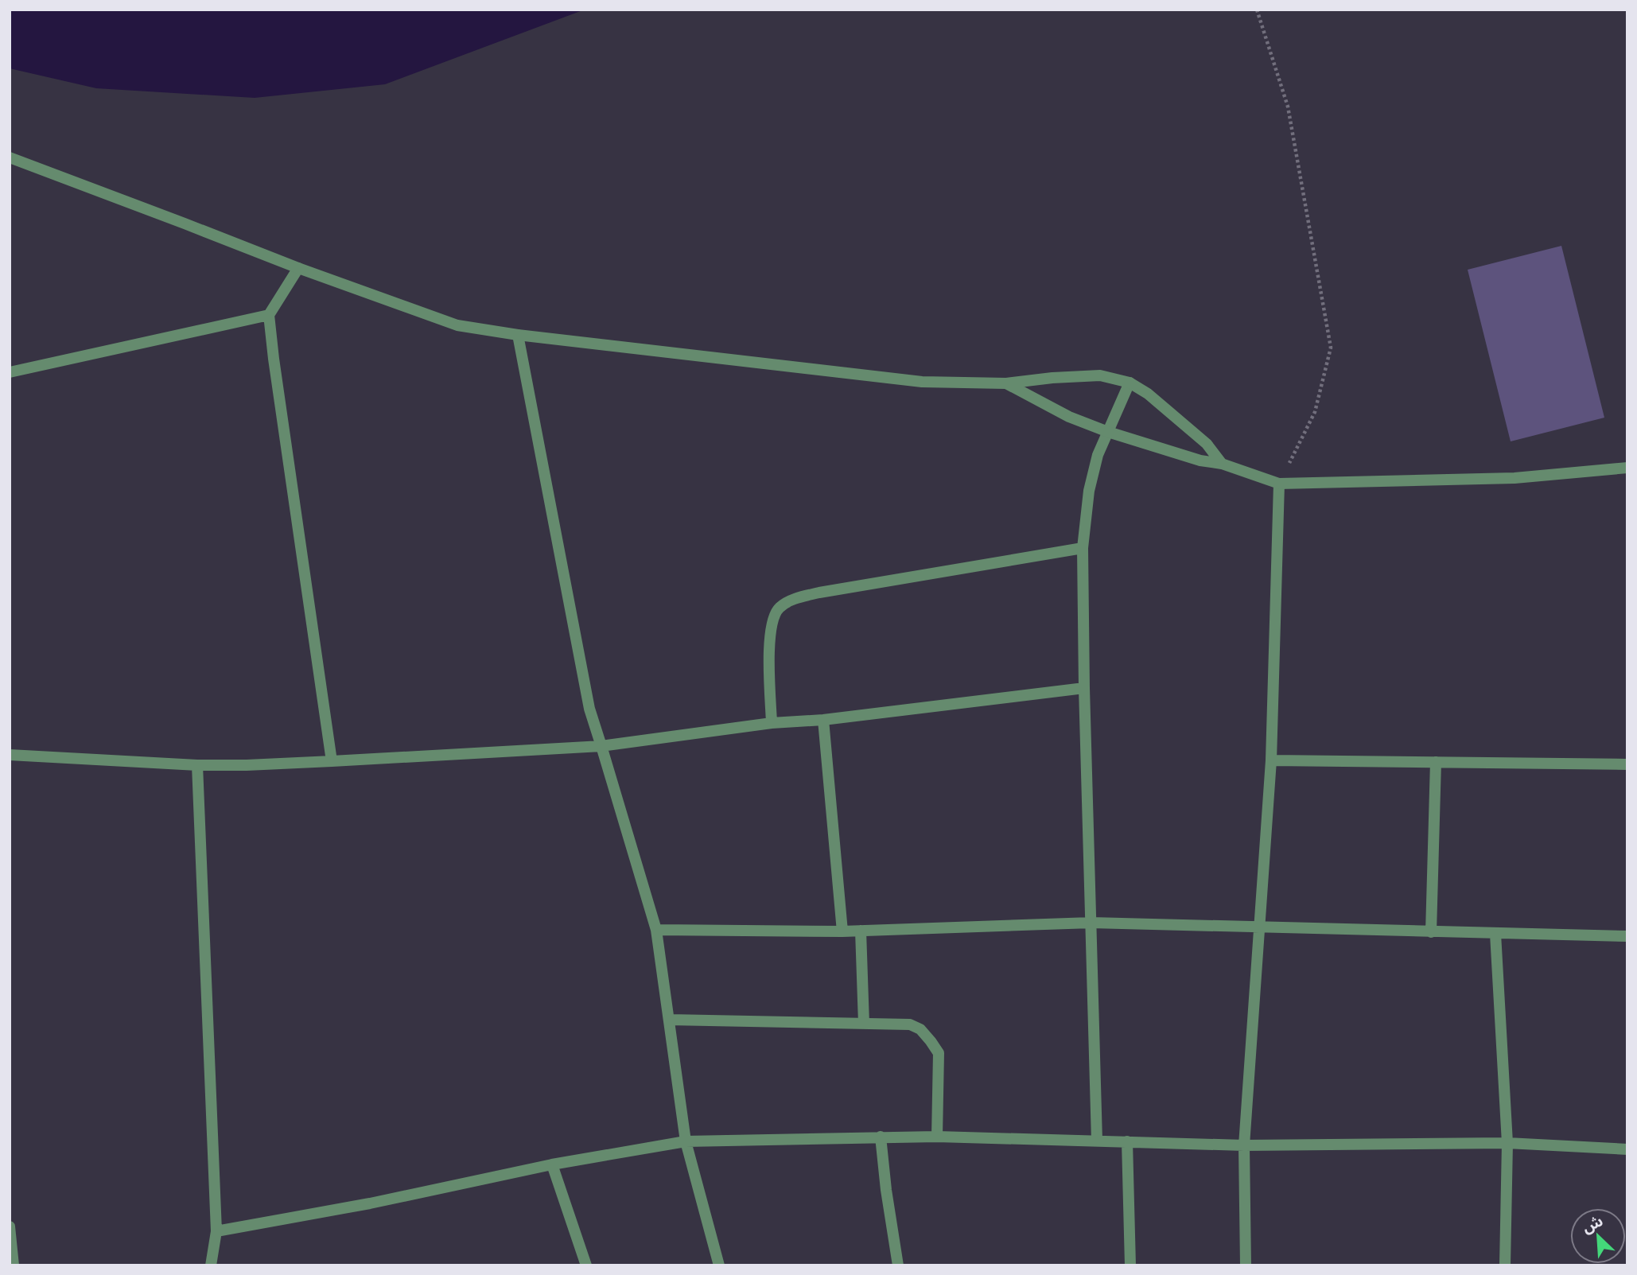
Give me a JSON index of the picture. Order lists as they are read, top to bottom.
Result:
{
  "north": "top left"
}
